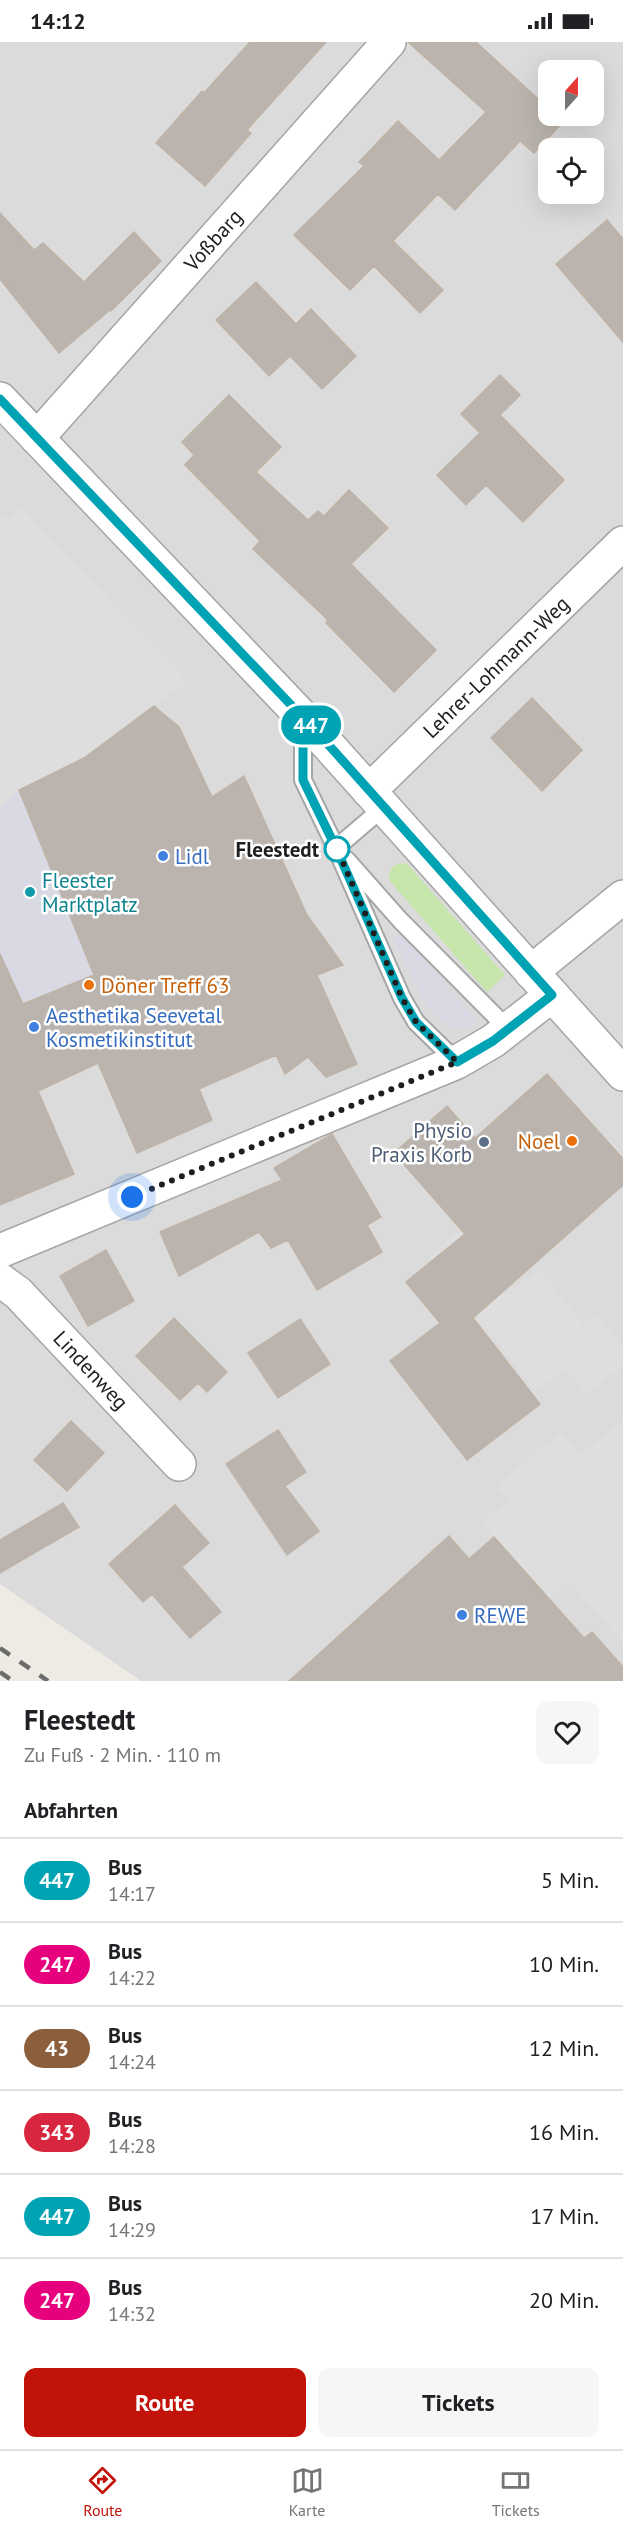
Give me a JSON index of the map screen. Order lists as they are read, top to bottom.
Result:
{
  "streets": {
    "street": ["Voßbarg", "Lehrer-Lohmann-Weg", "Lindenweg"]
  },
  "places": [
    "Fleestedt",
    "Lidl",
    "Fleester Marktplatz",
    "Döner Treff 63",
    "Aesthetika Seevetal Kosmetikinstitut",
    "Noel",
    "Physio Praxis Korb",
    "REWE"
  ],
  "lines": ["bus line 447"],
  "north": "top",
  "page": {
    "status": "14:12",
    "on_map": "447",
    "heading": [
      ["Fleestedt", "Zu Fuß · 2 Min. · 110 m"],
      "Abfahrten"
    ],
    "list": [
      {
        "mark": "447",
        "name": "Bus",
        "note": "14:17",
        "value": "5 Min."
      },
      {
        "mark": "247",
        "name": "Bus",
        "note": "14:22",
        "value": "10 Min."
      },
      {
        "mark": "43",
        "name": "Bus",
        "note": "14:24",
        "value": "12 Min."
      },
      {
        "mark": "343",
        "name": "Bus",
        "note": "14:28",
        "value": "16 Min."
      },
      {
        "mark": "447",
        "name": "Bus",
        "note": "14:29",
        "value": "17 Min."
      },
      {
        "mark": "247",
        "name": "Bus",
        "note": "14:32",
        "value": "20 Min."
      }
    ],
    "buttons": ["Route", "Tickets"],
    "tabs": ["Route", "Karte", "Tickets"]
  }
}
